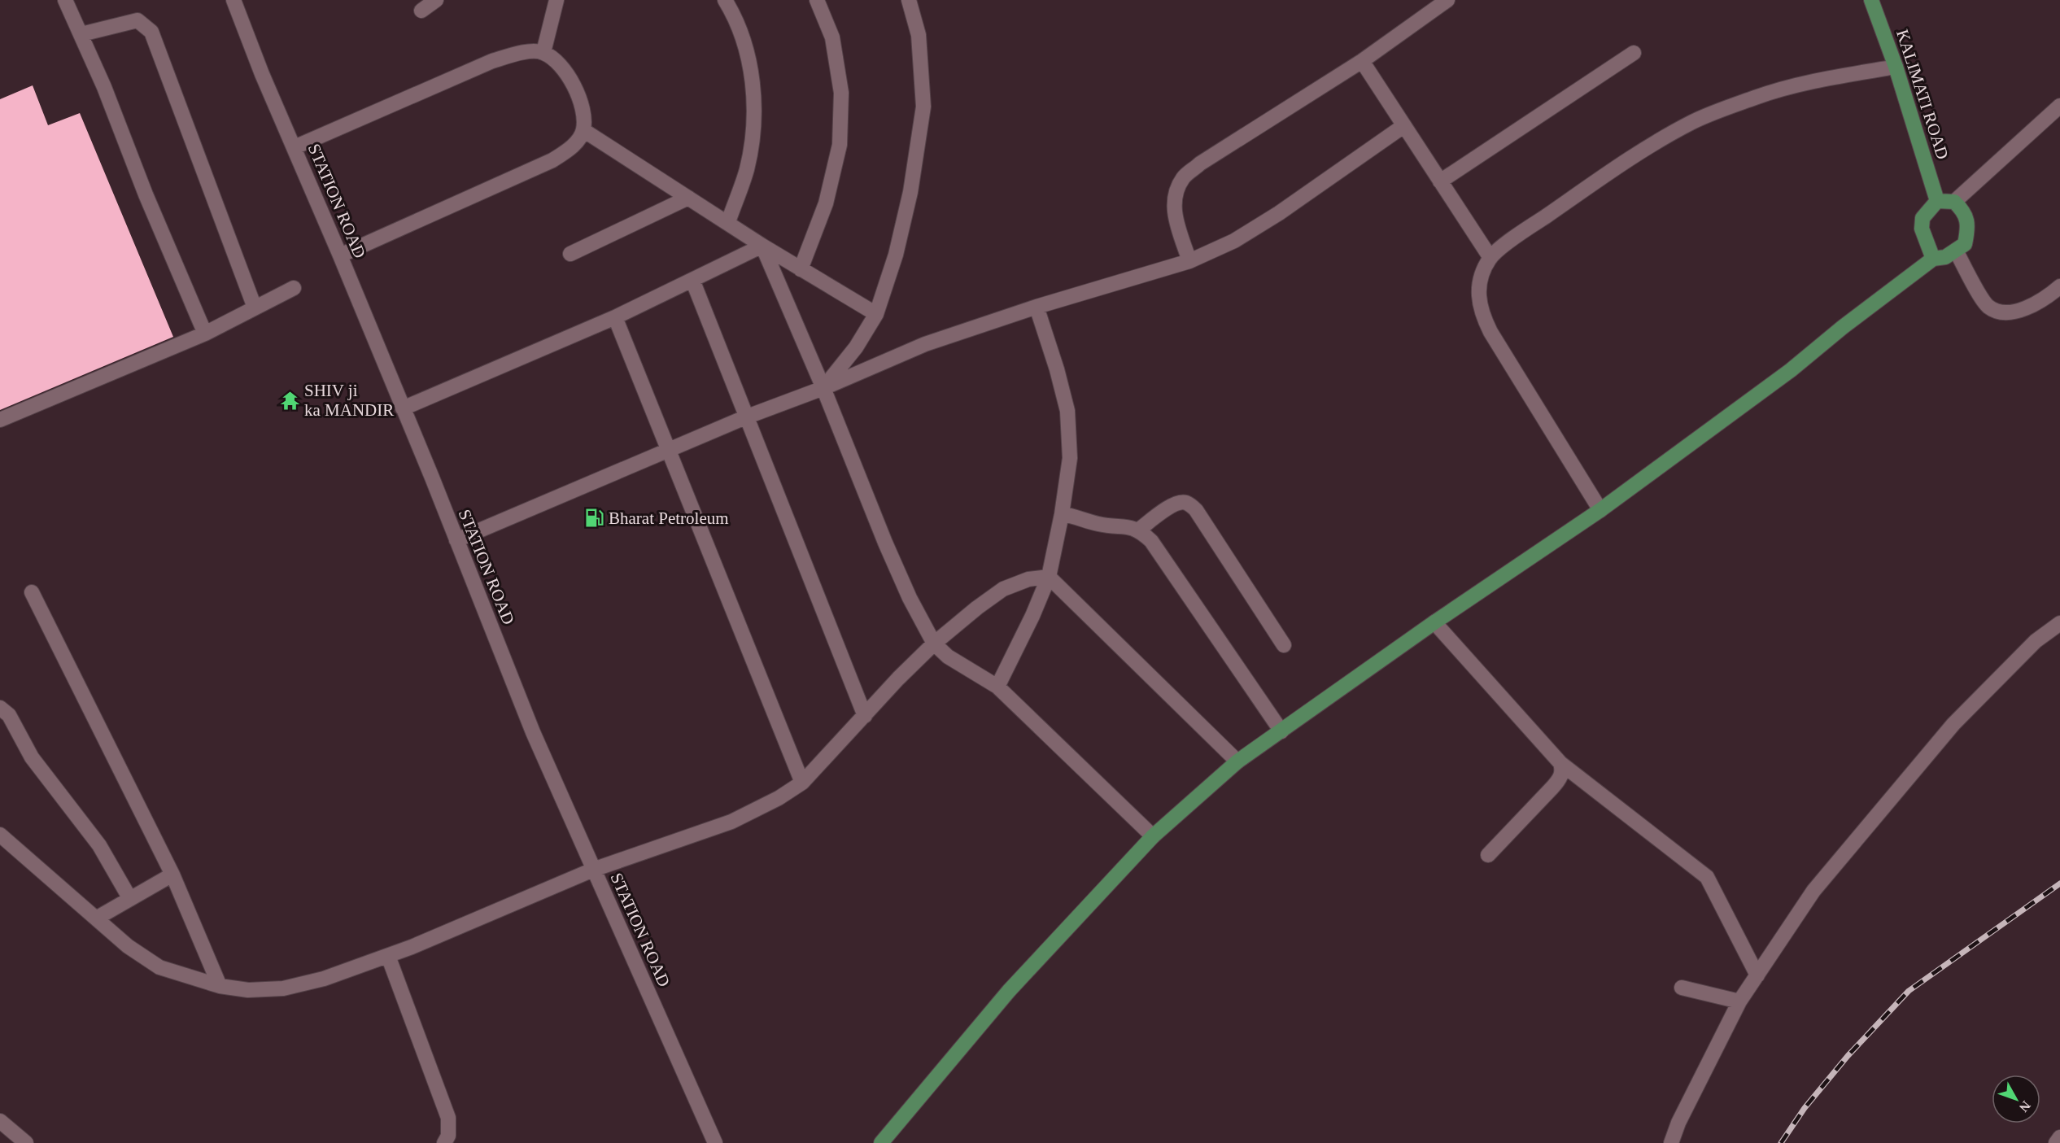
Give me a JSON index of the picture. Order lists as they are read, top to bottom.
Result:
{
  "streets": {
    "main road": ["KALIMATI ROAD"],
    "street": ["STATION ROAD"]
  },
  "places": {
    "temple": ["SHIV ji ka MANDIR"],
    "fuel station": ["Bharat Petroleum"]
  },
  "north": "bottom right"
}
